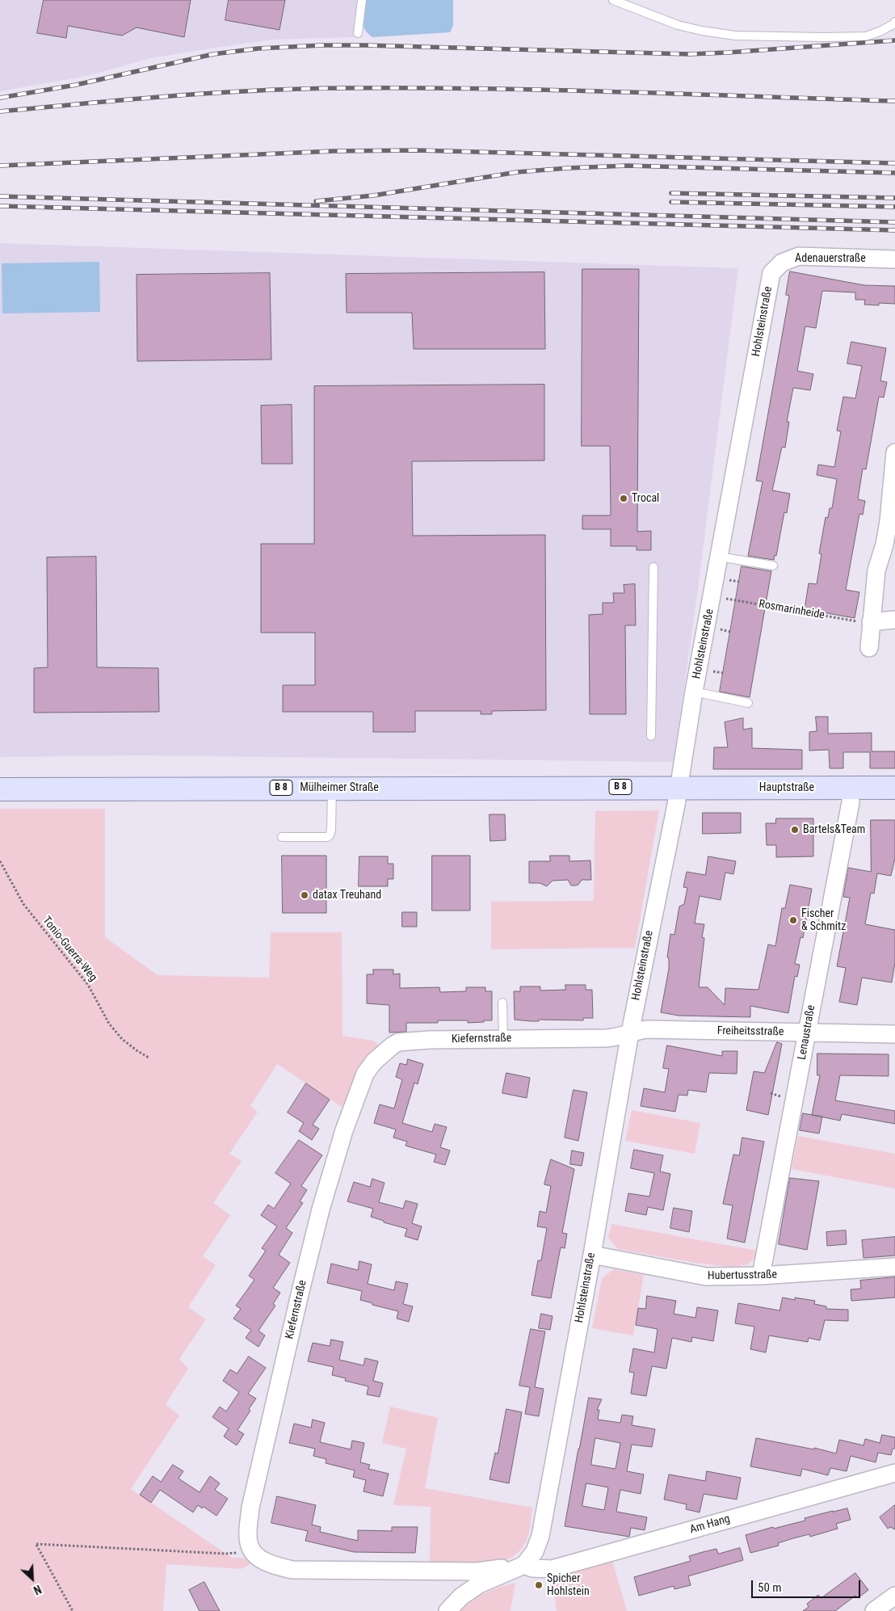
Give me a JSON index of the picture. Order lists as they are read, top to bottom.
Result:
{
  "streets": {
    "main road": ["B 8", "Mülheimer Straße", "Hauptstraße"],
    "street": [
      "Adenauerstraße",
      "Hohlsteinstraße",
      "Freiheitsstraße",
      "Lenaustraße",
      "Kiefernstraße",
      "Hubertusstraße",
      "Am Hang"
    ],
    "path": ["Rosmarinheide", "Tonio-Guerra-Weg"]
  },
  "crossings": [
    ["Adenauerstraße", "Hohlsteinstraße"],
    ["Hohlsteinstraße", "Rosmarinheide"],
    ["Hohlsteinstraße", "Mülheimer Straße"],
    ["Hohlsteinstraße", "Hauptstraße"],
    ["Hohlsteinstraße", "Freiheitsstraße"],
    ["Hohlsteinstraße", "Kiefernstraße"],
    ["Hohlsteinstraße", "Hubertusstraße"],
    ["Hohlsteinstraße", "Am Hang"],
    ["Mülheimer Straße", "Hauptstraße"],
    ["Hauptstraße", "Lenaustraße"],
    ["Freiheitsstraße", "Lenaustraße"],
    ["Freiheitsstraße", "Kiefernstraße"],
    ["Lenaustraße", "Hubertusstraße"],
    ["Kiefernstraße", "Am Hang"]
  ],
  "places": [
    "Trocal",
    "Bartels&Team",
    "datax Treuhand",
    "Fischer & Schmitz",
    "Spicher Hohlstein"
  ],
  "scale_bar": "50 m",
  "north": "bottom right"
}
